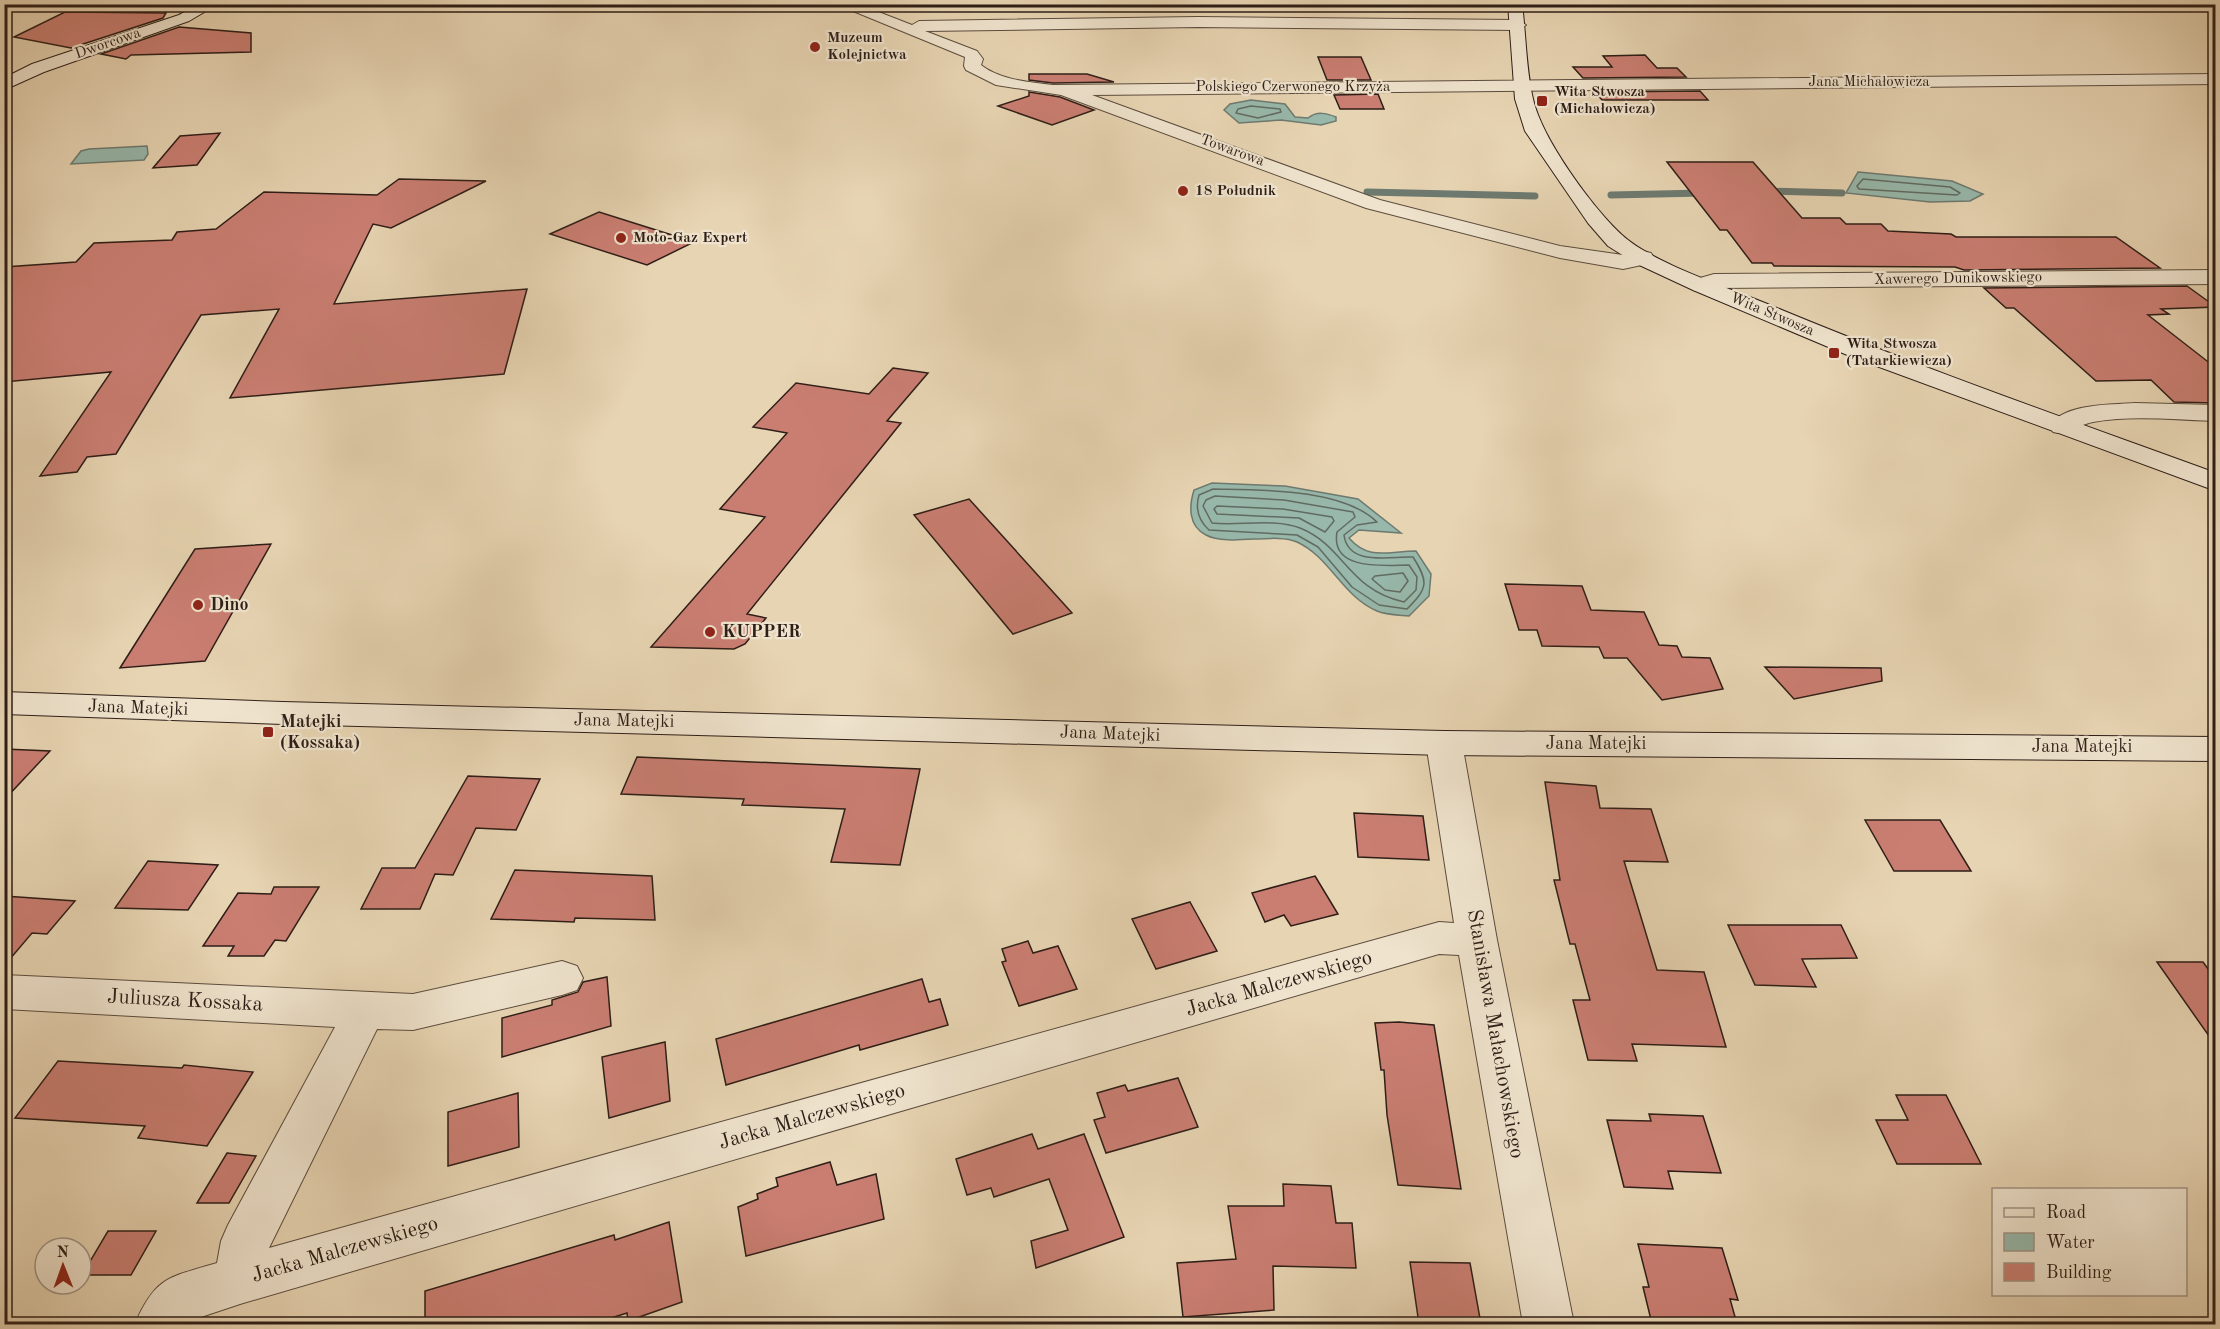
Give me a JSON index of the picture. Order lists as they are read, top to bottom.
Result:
{
  "streets": {
    "street": [
      "Dworcowa",
      "Jana Michałowicza",
      "Polskiego Czerwonego Krzyża",
      "Towarowa",
      "Xawerego Dunikowskiego",
      "Wita Stwosza",
      "Jana Matejki",
      "Jacka Malczewskiego",
      "Juliusza Kossaka",
      "Stanisława Małachowskiego"
    ]
  },
  "crossings": [
    ["Jana Michałowicza", "Polskiego Czerwonego Krzyża"],
    ["Jana Michałowicza", "Wita Stwosza"],
    ["Polskiego Czerwonego Krzyża", "Towarowa"],
    ["Polskiego Czerwonego Krzyża", "Wita Stwosza"],
    ["Towarowa", "Wita Stwosza"],
    ["Xawerego Dunikowskiego", "Wita Stwosza"],
    ["Jana Matejki", "Stanisława Małachowskiego"],
    ["Jacka Malczewskiego", "Stanisława Małachowskiego"]
  ],
  "places": {
    "other": [
      "Muzeum Kolejnictwa",
      "18 Południk",
      "Moto-Gaz Expert",
      "Dino",
      "KUPPER"
    ],
    "transit": ["Wita Stwosza (Michałowicza)", "Wita Stwosza (Tatarkiewicza)", "Matejki (Kossaka)"]
  },
  "legend": ["Road", "Water", "Building"],
  "north": "top"
}
